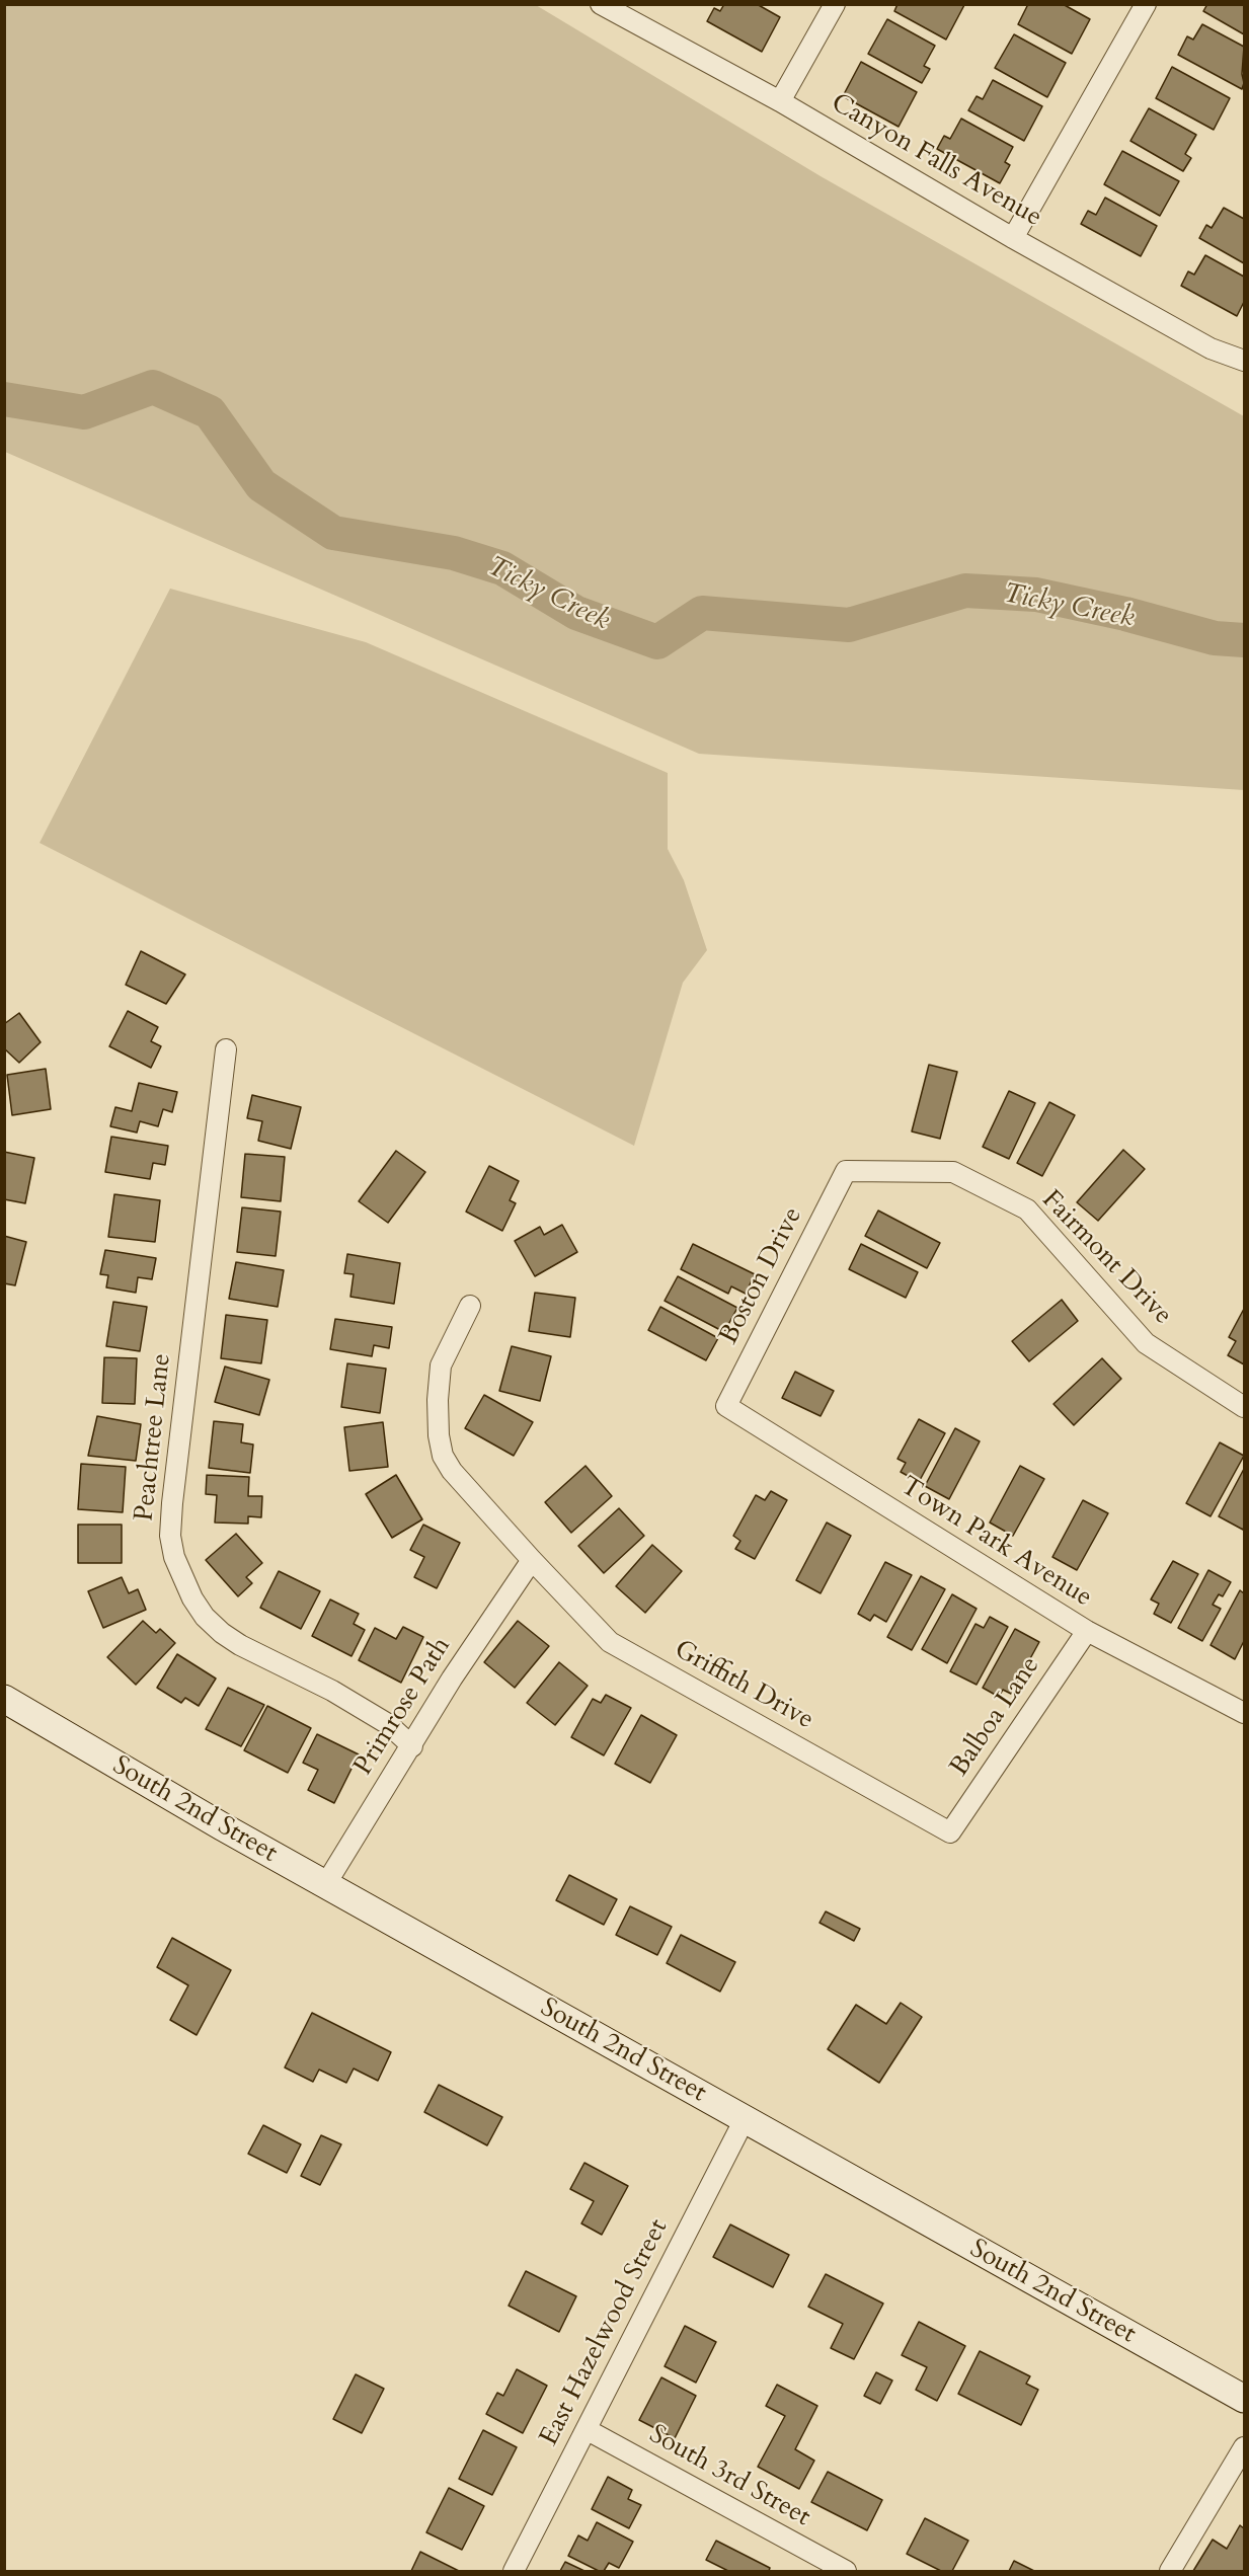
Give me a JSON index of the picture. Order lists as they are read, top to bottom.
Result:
{
  "streets": {
    "main road": ["South 2nd Street"],
    "street": [
      "Canyon Falls Avenue",
      "Fairmont Drive",
      "Boston Drive",
      "Peachtree Lane",
      "Town Park Avenue",
      "Griffith Drive",
      "Primrose Path",
      "Balboa Lane",
      "East Hazelwood Street",
      "South 3rd Street"
    ]
  },
  "crossings": [
    ["Fairmont Drive", "Boston Drive"],
    ["Boston Drive", "Town Park Avenue"],
    ["Peachtree Lane", "Primrose Path"],
    ["Town Park Avenue", "Balboa Lane"],
    ["Griffith Drive", "Primrose Path"],
    ["Griffith Drive", "Balboa Lane"],
    ["Primrose Path", "South 2nd Street"],
    ["South 2nd Street", "East Hazelwood Street"],
    ["East Hazelwood Street", "South 3rd Street"]
  ],
  "water": ["Ticky Creek"]
}
